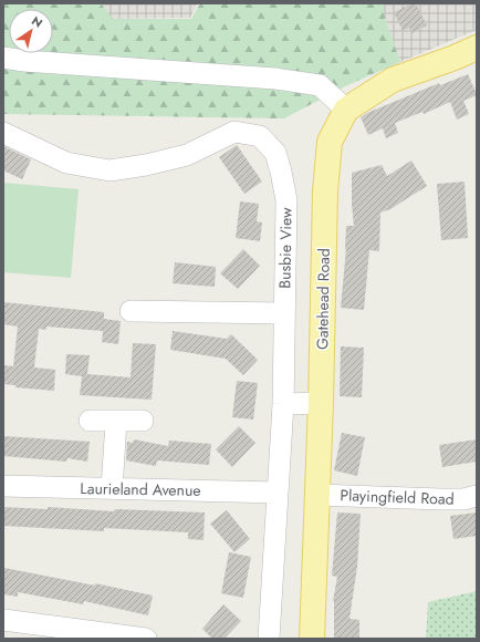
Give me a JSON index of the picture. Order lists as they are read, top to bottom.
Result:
{
  "streets": {
    "main road": ["Gatehead Road"],
    "street": ["Busbie View", "Laurieland Avenue", "Playingfield Road"]
  },
  "crossings": [
    ["Busbie View", "Laurieland Avenue"],
    ["Gatehead Road", "Playingfield Road"]
  ],
  "north": "top right"
}
